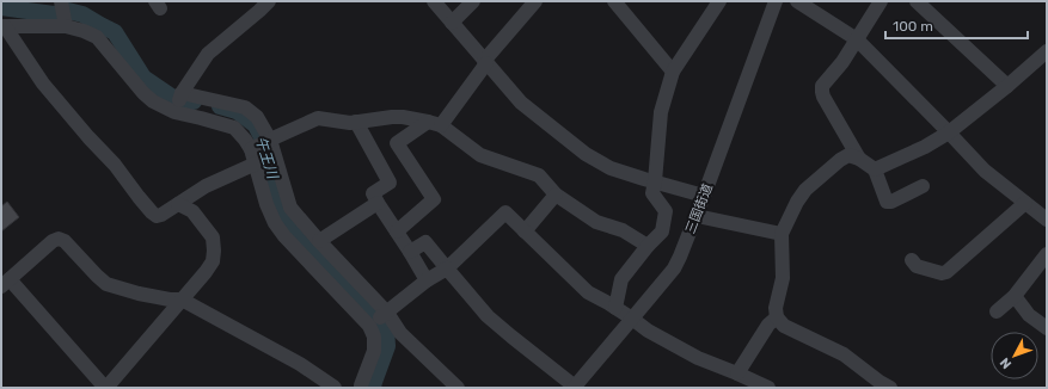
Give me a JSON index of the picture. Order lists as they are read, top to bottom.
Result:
{
  "streets": {
    "street": ["三国街道"]
  },
  "water": ["午王川"],
  "scale_bar": "100 m",
  "north": "bottom left"
}
